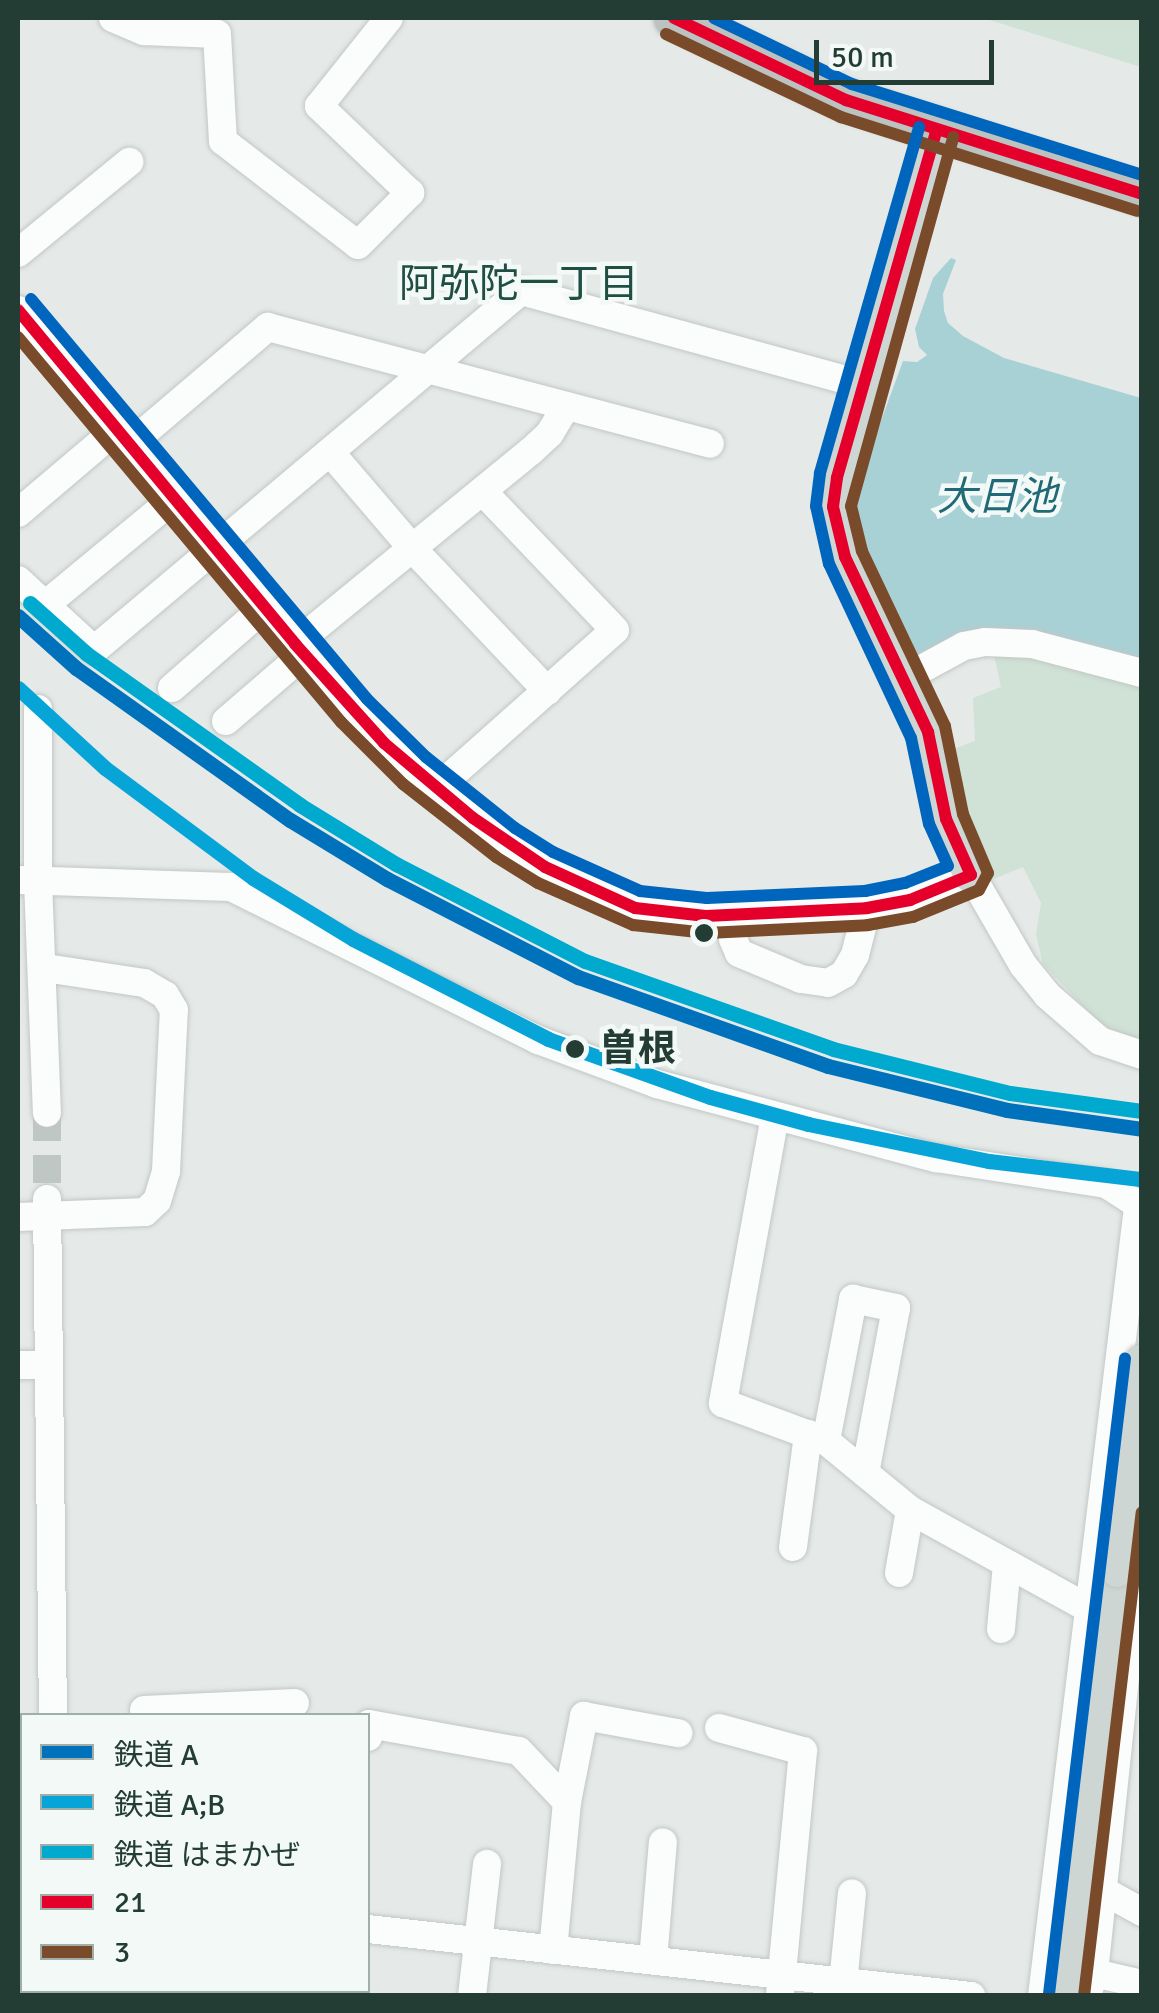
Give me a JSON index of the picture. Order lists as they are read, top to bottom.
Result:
{
  "districts": ["阿弥陀一丁目"],
  "water": ["大日池"],
  "places": ["曽根"],
  "lines": [
    "transit line 21",
    "transit line 3",
    "rail line はまかぜ",
    "rail line A",
    "rail line A;B"
  ],
  "legend": [
    "鉄道 A",
    "鉄道 A;B",
    "鉄道 はまかぜ",
    "21",
    "3"
  ],
  "scale_bar": "50 m"
}
